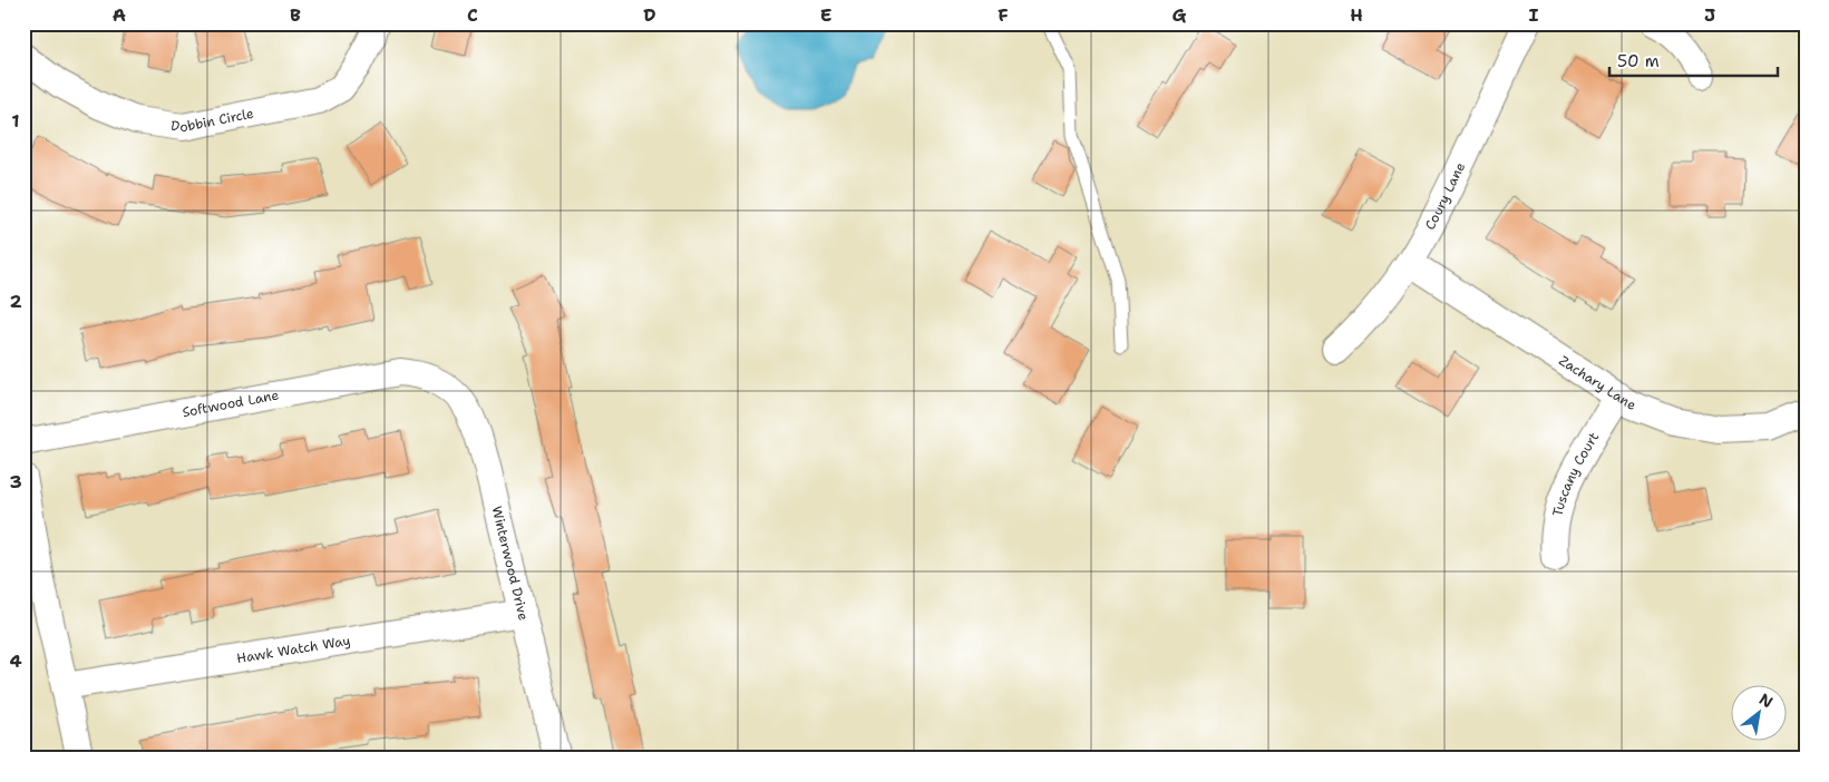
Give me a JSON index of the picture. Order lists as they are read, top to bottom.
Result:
{
  "streets": {
    "street": [
      "Dobbin Circle",
      "Coury Lane",
      "Zachary Lane",
      "Softwood Lane",
      "Tuscany Court",
      "Winterwood Drive",
      "Hawk Watch Way"
    ]
  },
  "crossings": [
    ["Coury Lane", "Zachary Lane"],
    ["Zachary Lane", "Tuscany Court"],
    ["Softwood Lane", "Winterwood Drive"],
    ["Winterwood Drive", "Hawk Watch Way"]
  ],
  "scale_bar": "50 m",
  "north": "top right",
  "grid": {
    "columns": [
      "A",
      "B",
      "C",
      "D",
      "E",
      "F",
      "G",
      "H",
      "I",
      "J"
    ],
    "rows": [
      "1",
      "2",
      "3",
      "4"
    ]
  }
}
